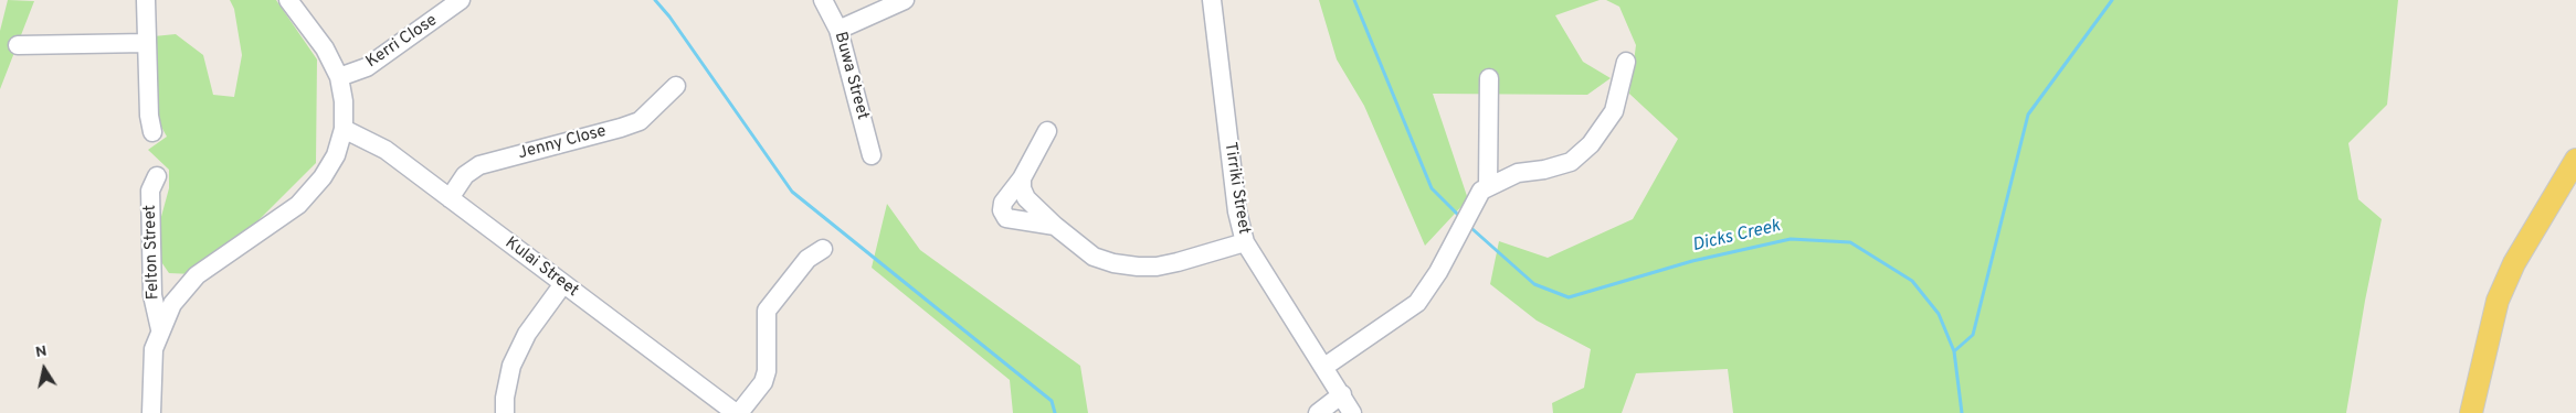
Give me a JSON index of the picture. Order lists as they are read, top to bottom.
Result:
{
  "streets": {
    "street": [
      "Kerri Close",
      "Buwa Street",
      "Jenny Close",
      "Tirriki Street",
      "Felton Street",
      "Kulai Street"
    ]
  },
  "crossings": [
    ["Jenny Close", "Kulai Street"]
  ],
  "water": ["Dicks Creek"],
  "north": "top"
}
